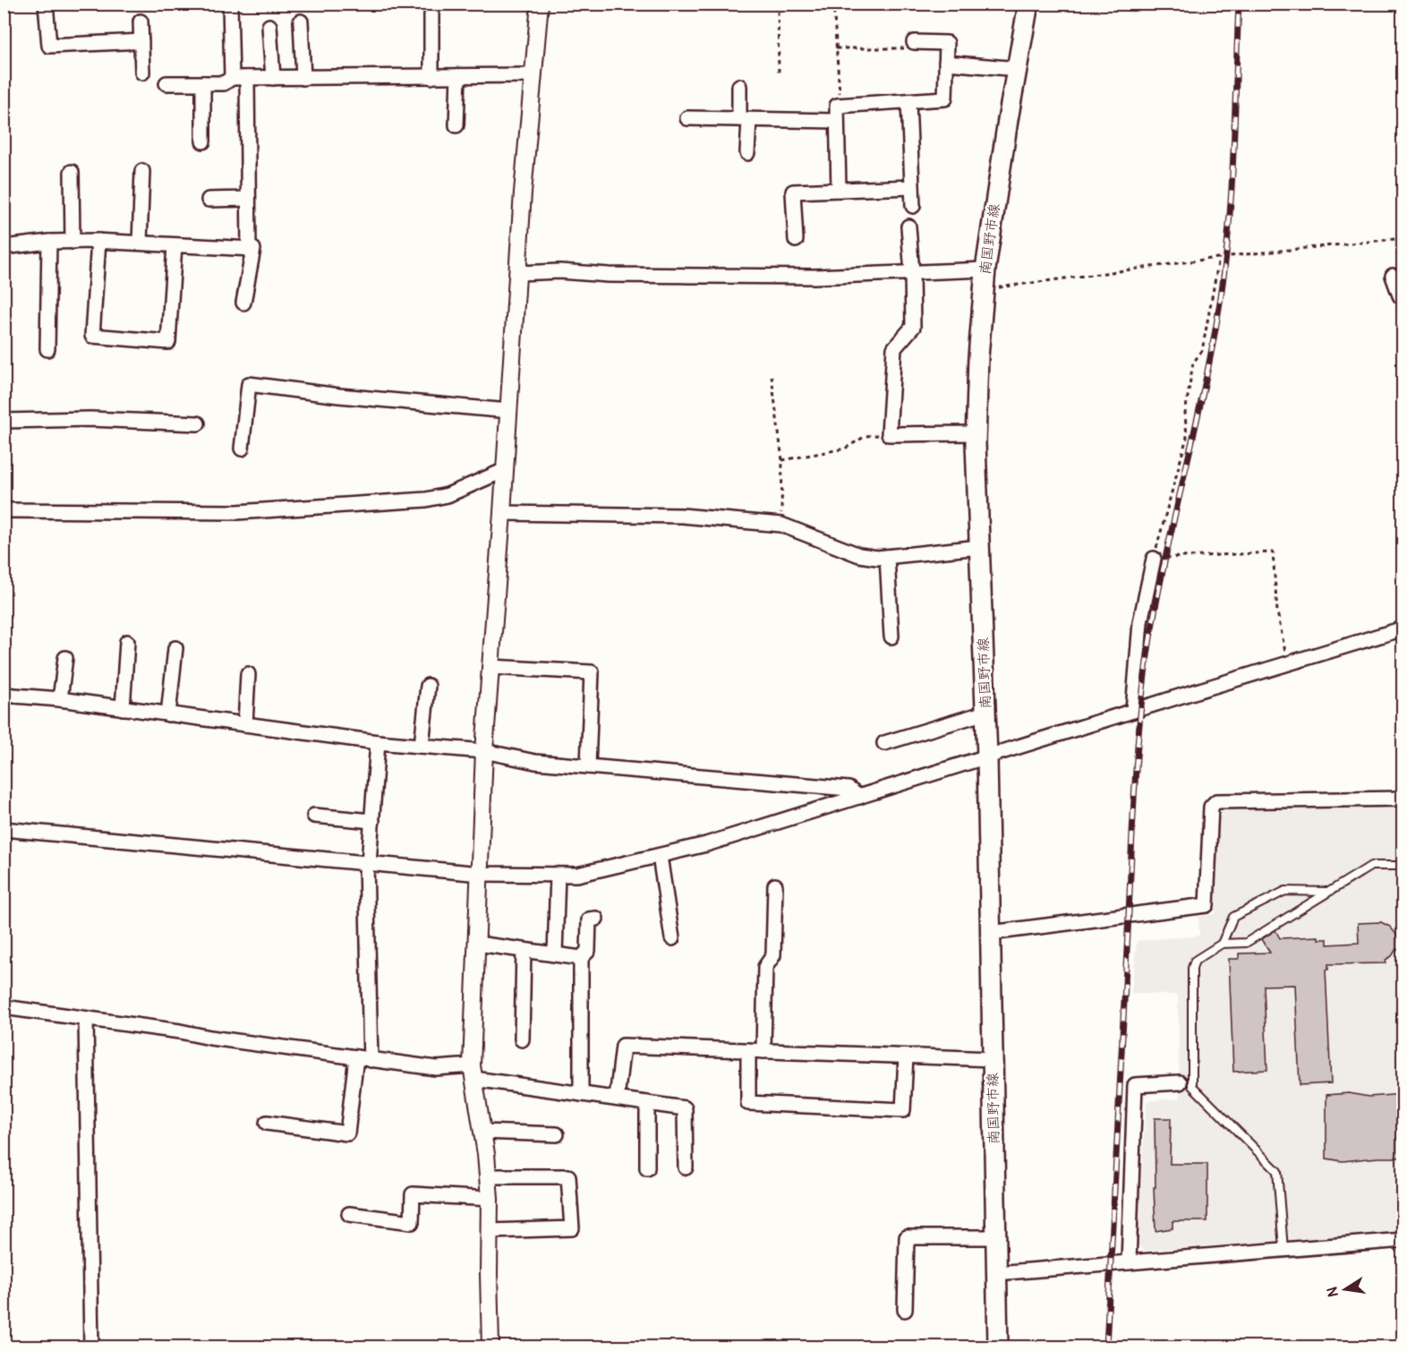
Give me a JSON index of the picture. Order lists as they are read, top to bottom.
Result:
{
  "streets": {
    "main road": ["南国野市線"]
  },
  "north": "left"
}
